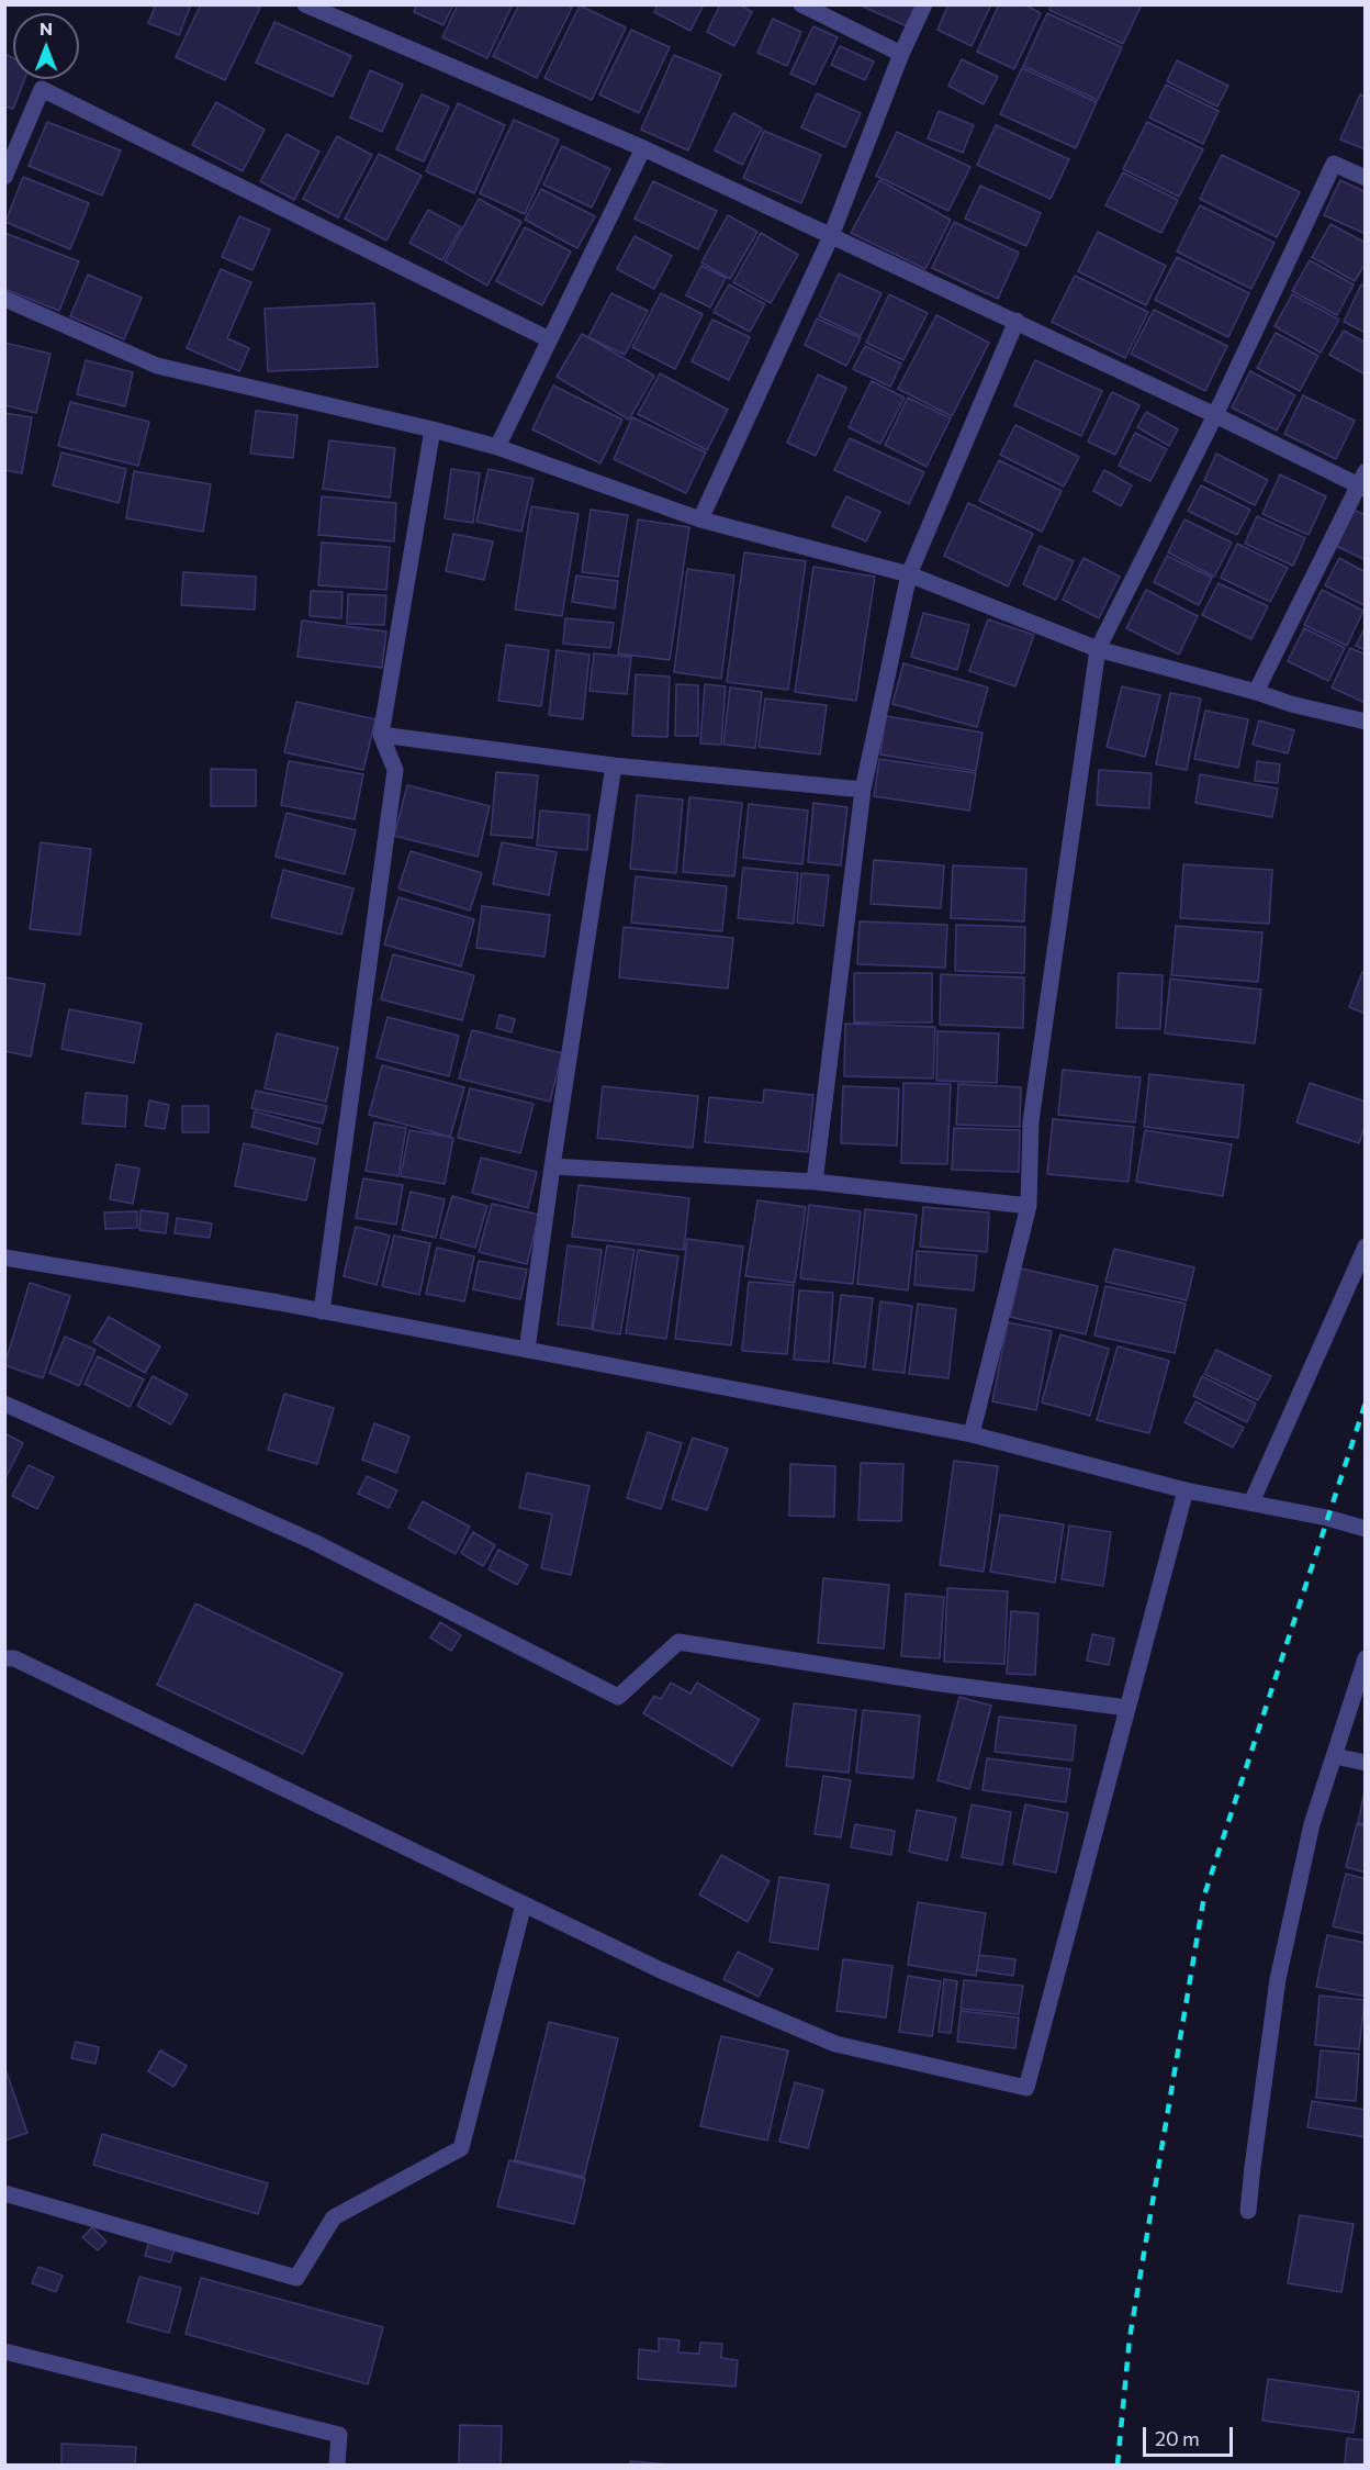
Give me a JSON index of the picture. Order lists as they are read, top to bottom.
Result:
{
  "scale_bar": "20 m",
  "north": "top"
}
